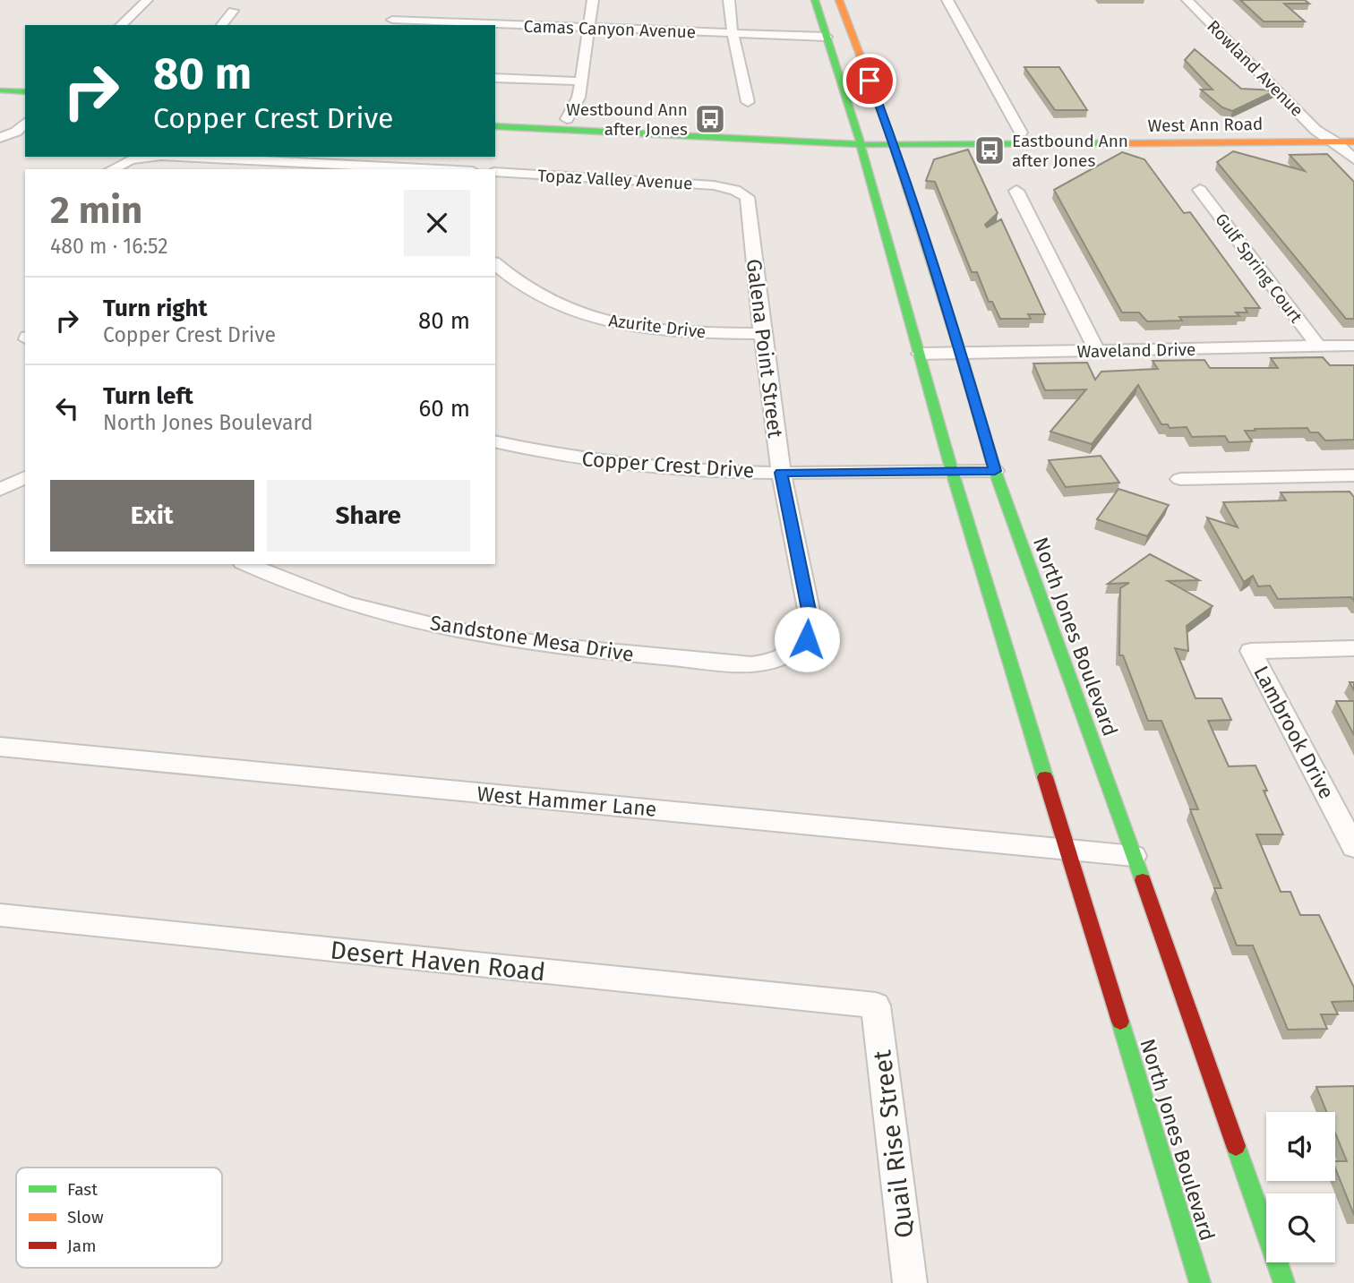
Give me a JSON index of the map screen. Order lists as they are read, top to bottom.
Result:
{
  "streets": {
    "main road": ["West Ann Road", "North Jones Boulevard"],
    "street": [
      "Camas Canyon Avenue",
      "Rowland Avenue",
      "Topaz Valley Avenue",
      "Gulf Spring Court",
      "Azurite Drive",
      "Galena Point Street",
      "Waveland Drive",
      "Copper Crest Drive",
      "Sandstone Mesa Drive",
      "Lambrook Drive",
      "West Hammer Lane",
      "Desert Haven Road",
      "Quail Rise Street"
    ]
  },
  "crossings": [
    ["Camas Canyon Avenue", "North Jones Boulevard"],
    ["Rowland Avenue", "West Ann Road"],
    ["West Ann Road", "North Jones Boulevard"],
    ["Topaz Valley Avenue", "Galena Point Street"],
    ["Gulf Spring Court", "Waveland Drive"],
    ["Azurite Drive", "Galena Point Street"],
    ["Galena Point Street", "Copper Crest Drive"],
    ["Galena Point Street", "Sandstone Mesa Drive"],
    ["Waveland Drive", "North Jones Boulevard"],
    ["Copper Crest Drive", "North Jones Boulevard"],
    ["North Jones Boulevard", "West Hammer Lane"],
    ["Desert Haven Road", "Quail Rise Street"]
  ],
  "places": {
    "bus stop": ["Westbound Ann after Jones", "Eastbound Ann after Jones"]
  },
  "legend": ["Fast", "Slow", "Jam"],
  "page": {
    "turn": ["80 m", "Copper Crest Drive"],
    "heading": ["2 min", "480 m · 16:52"],
    "list": [
      {
        "name": "Turn right",
        "note": "Copper Crest Drive",
        "value": "80 m"
      },
      {
        "name": "Turn left",
        "note": "North Jones Boulevard",
        "value": "60 m"
      }
    ],
    "buttons": ["Exit", "Share"]
  }
}
